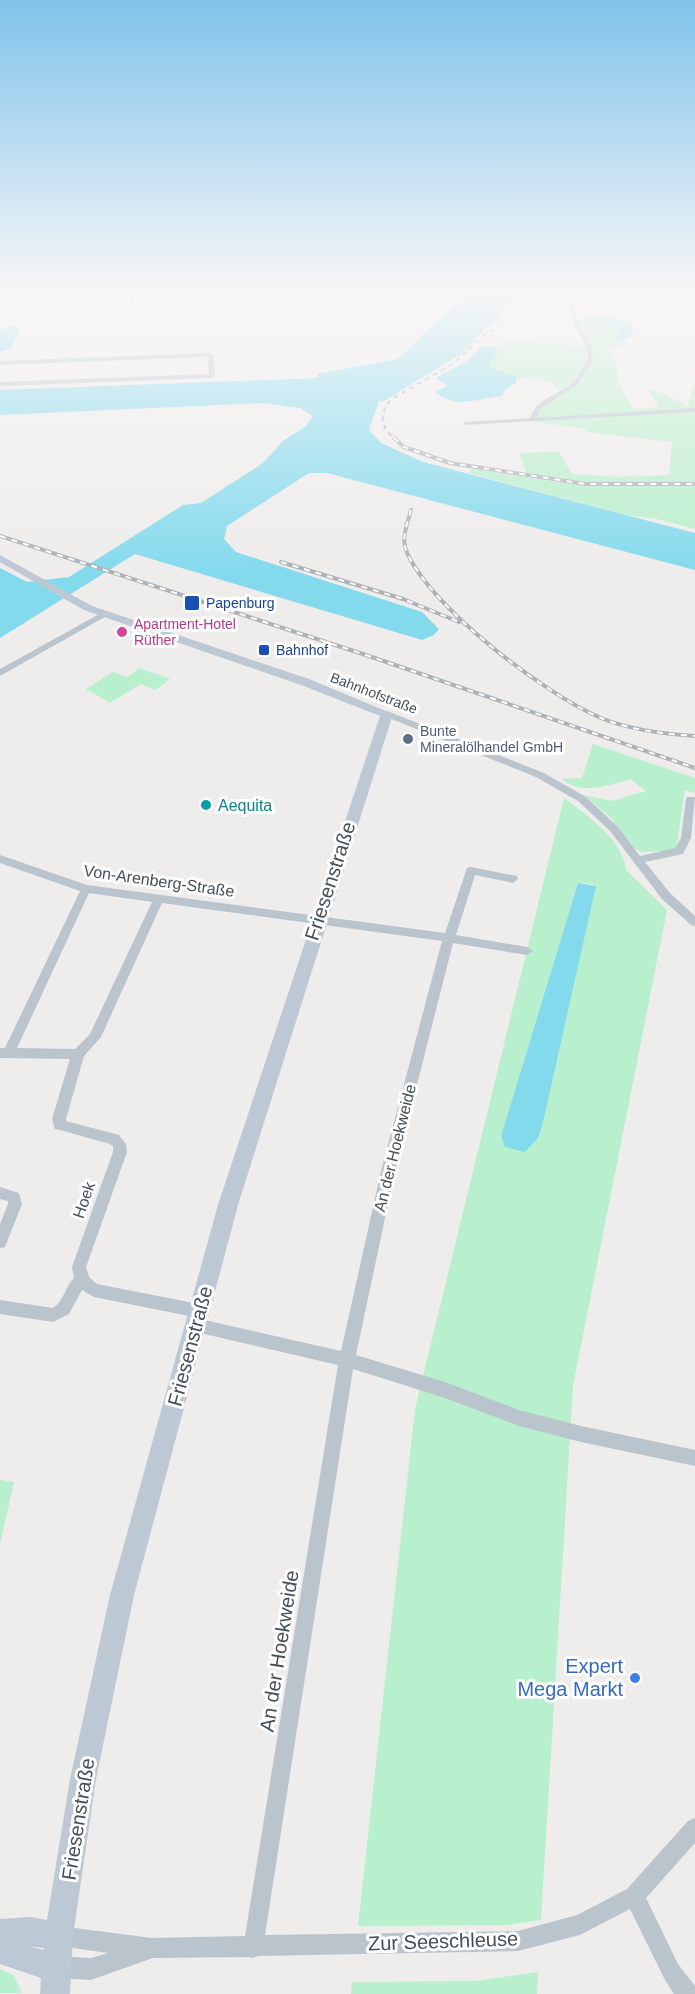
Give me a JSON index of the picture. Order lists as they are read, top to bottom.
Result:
{
  "streets": {
    "street": [
      "Bahnhofstraße",
      "Von-Arenberg-Straße",
      "Friesenstraße",
      "An der Hoekweide",
      "Hoek",
      "Zur Seeschleuse"
    ]
  },
  "crossings": [
    ["Bahnhofstraße", "Friesenstraße"],
    ["Von-Arenberg-Straße", "Friesenstraße"],
    ["Von-Arenberg-Straße", "Hoek"],
    ["Friesenstraße", "Zur Seeschleuse"],
    ["An der Hoekweide", "Zur Seeschleuse"]
  ],
  "places": {
    "transit": ["Papenburg", "Bahnhof"],
    "other": [
      "Apartment-Hotel Rüther",
      "Bunte Mineralölhandel GmbH",
      "Aequita",
      "Expert Mega Markt"
    ]
  }
}
